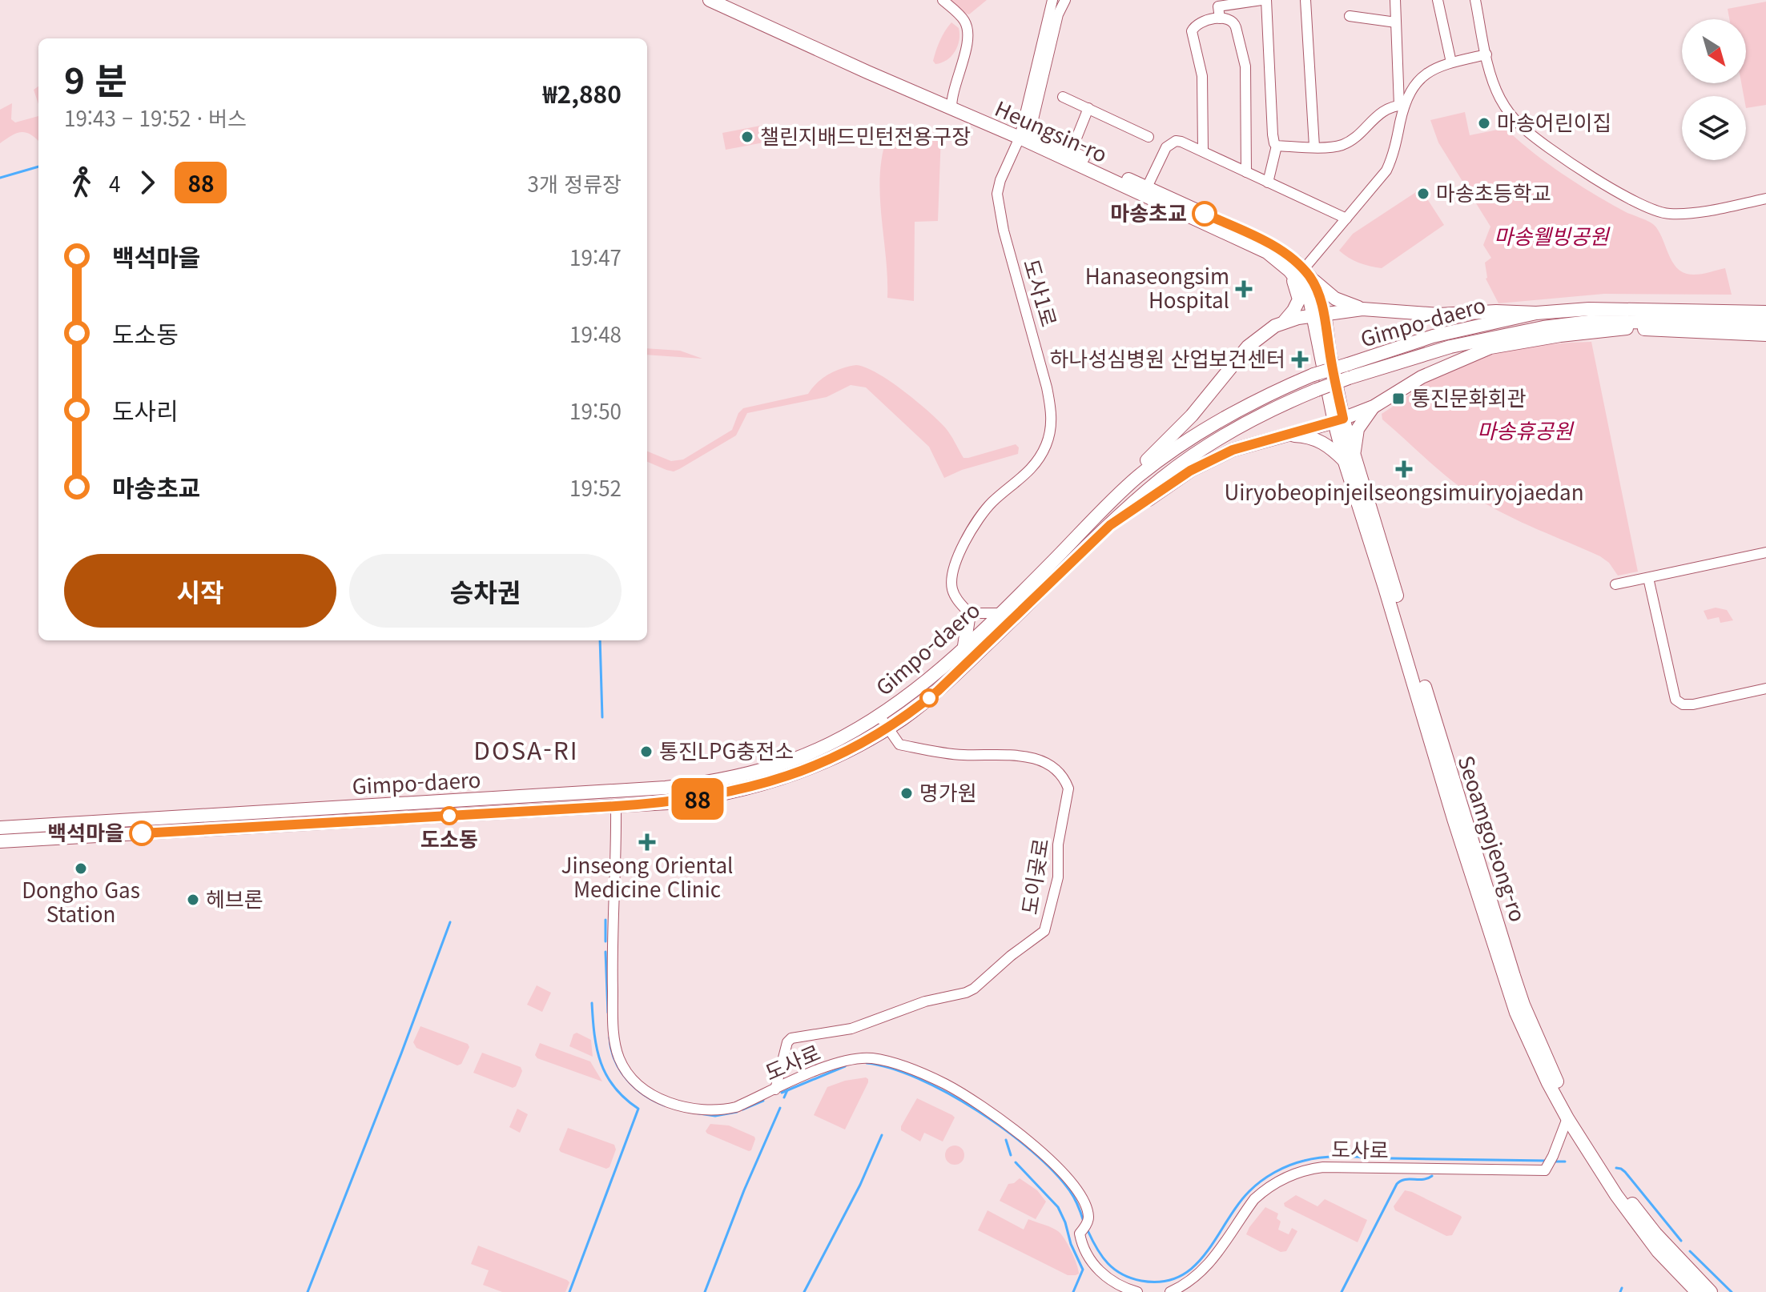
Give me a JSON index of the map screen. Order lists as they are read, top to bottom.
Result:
{
  "streets": {
    "main road": ["Heungsin-ro", "Gimpo-daero", "Seoamgojeong-ro"],
    "street": ["도사1로", "도이곶로", "도사로"]
  },
  "crossings": [
    ["Heungsin-ro", "도사1로"],
    ["Heungsin-ro", "Seoamgojeong-ro"],
    ["Gimpo-daero", "도이곶로"],
    ["Gimpo-daero", "도사로"],
    ["Seoamgojeong-ro", "도사로"],
    ["도이곶로", "도사로"]
  ],
  "districts": ["DOSA-RI"],
  "parks": ["마송웰빙공원", "마송휴공원"],
  "places": {
    "other": [
      "마송어린이집",
      "챌린지배드민턴전용구장",
      "마송초등학교",
      "마송초교",
      "통진LPG충전소",
      "명가원",
      "도소동",
      "백석마을",
      "Dongho Gas Station",
      "헤브론"
    ],
    "health": [
      "Hanaseongsim Hospital",
      "하나성심병원 산업보건센터",
      "Uiryobeopinjeilseongsimuiryojaedan",
      "Jinseong Oriental Medicine Clinic"
    ],
    "transit": ["통진문화회관"]
  },
  "lines": ["bus line 88"],
  "north": "bottom right",
  "page": {
    "on_map": "88",
    "heading": ["9 분", "19:43 – 19:52 · 버스", "₩2,880"],
    "legs": ["4", "88", "3개 정류장"],
    "list": [
      {
        "name": "백석마을",
        "value": "19:47"
      },
      {
        "name": "도소동",
        "value": "19:48"
      },
      {
        "name": "도사리",
        "value": "19:50"
      },
      {
        "name": "마송초교",
        "value": "19:52"
      }
    ],
    "buttons": ["시작", "승차권"]
  }
}
